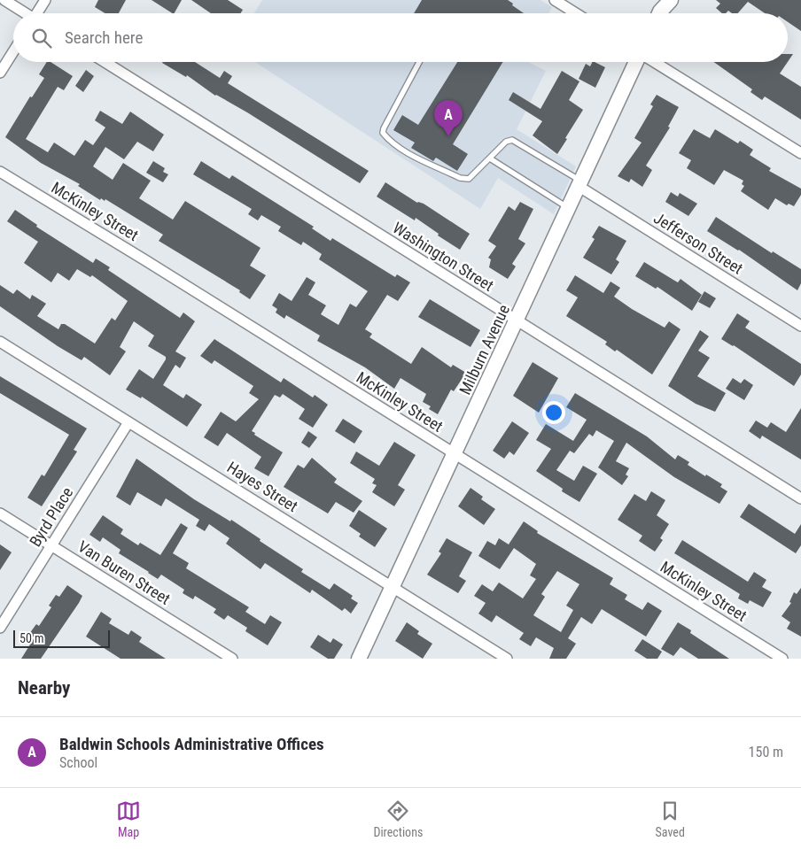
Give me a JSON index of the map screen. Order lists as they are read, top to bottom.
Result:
{
  "streets": {
    "main road": ["Milburn Avenue"],
    "street": [
      "McKinley Street",
      "Jefferson Street",
      "Washington Street",
      "Hayes Street",
      "Byrd Place",
      "Van Buren Street"
    ]
  },
  "crossings": [
    ["McKinley Street", "Milburn Avenue"],
    ["Jefferson Street", "Milburn Avenue"],
    ["Washington Street", "Milburn Avenue"],
    ["Milburn Avenue", "Hayes Street"],
    ["Hayes Street", "Byrd Place"],
    ["Byrd Place", "Van Buren Street"]
  ],
  "scale_bar": "50 m",
  "page": {
    "search": "Search here",
    "pins": "A",
    "scale": "50 m",
    "heading": "Nearby",
    "list": [
      {
        "mark": "A",
        "name": "Baldwin Schools Administrative Offices",
        "note": "School",
        "value": "150 m"
      }
    ],
    "nav": ["Map", "Directions", "Saved"]
  }
}
